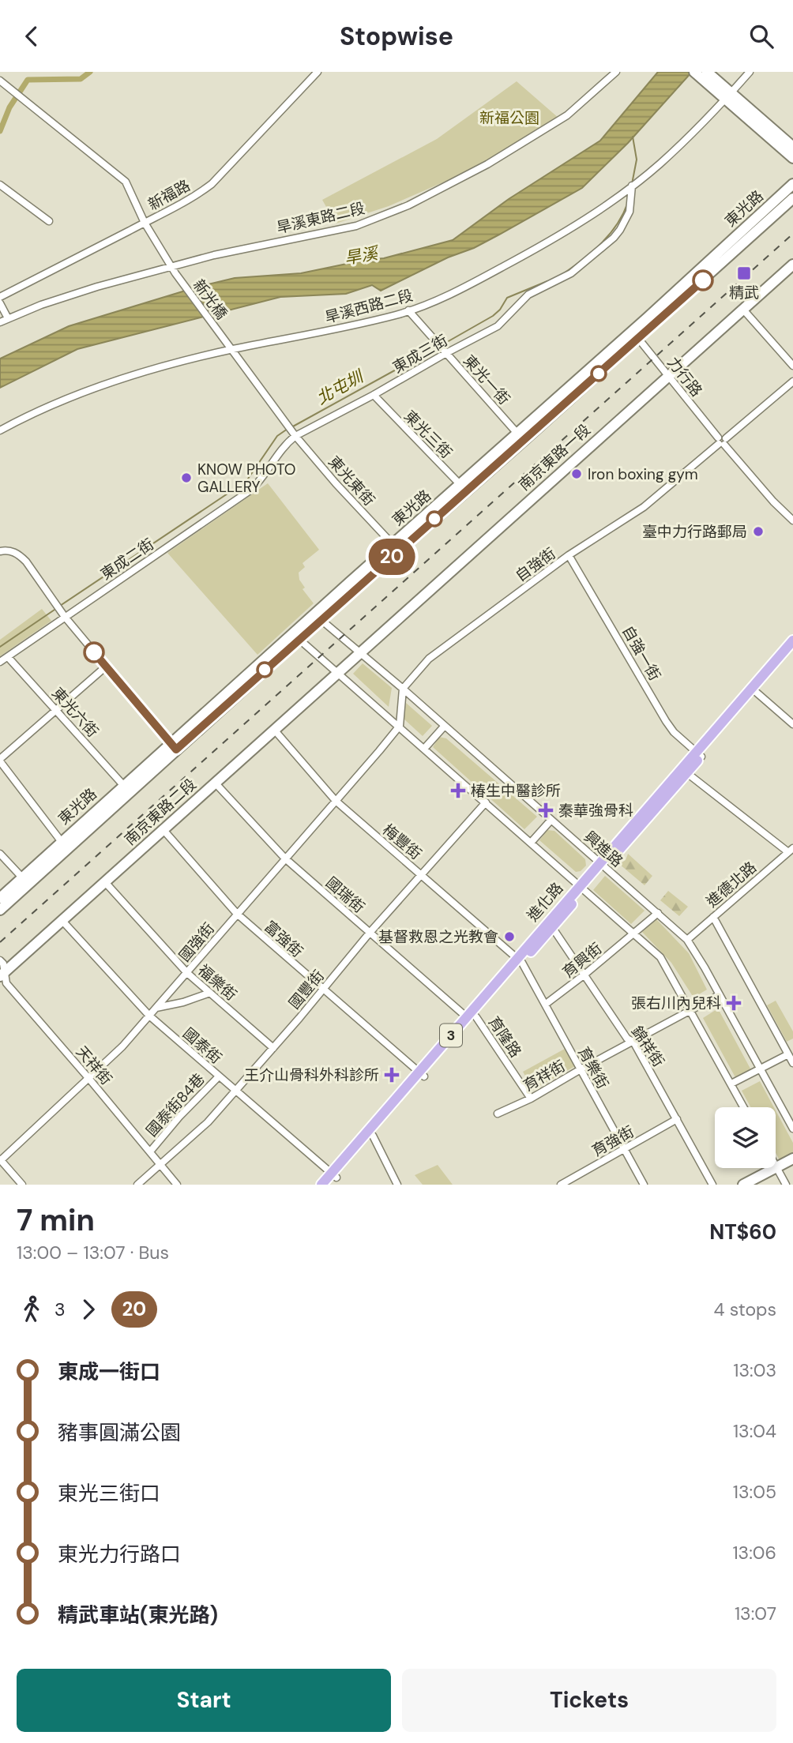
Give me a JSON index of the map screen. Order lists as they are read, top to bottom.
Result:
{
  "streets": {
    "main road": ["進化路", "3"],
    "street": [
      "新福路",
      "東光路",
      "旱溪東路二段",
      "新光橋",
      "旱溪西路二段",
      "東成三街",
      "力行路",
      "東光一街",
      "東光三街",
      "南京東路一段",
      "東光東街",
      "東成二街",
      "自強街",
      "自強一街",
      "東光六街",
      "南京東路二段",
      "梅豐街",
      "興進路",
      "進德北路",
      "國瑞街",
      "富強街",
      "國強街",
      "育興街",
      "福樂街",
      "國豐街",
      "育隆路",
      "國泰街",
      "錦祥街",
      "天祥街",
      "育樂街",
      "育祥街",
      "國泰街84巷",
      "育強街"
    ]
  },
  "crossings": [
    ["新福路", "新光橋"],
    ["東光路", "力行路"],
    ["東光路", "東光一街"],
    ["東光路", "東光三街"],
    ["東光路", "東光東街"],
    ["東光路", "東光六街"],
    ["東光路", "興進路"],
    ["旱溪東路二段", "新光橋"],
    ["新光橋", "旱溪西路二段"],
    ["新光橋", "東光東街"],
    ["旱溪西路二段", "東成三街"],
    ["旱溪西路二段", "東光一街"],
    ["東成三街", "東光一街"],
    ["東成三街", "東光三街"],
    ["東成三街", "東光東街"],
    ["東成三街", "東成二街"],
    ["力行路", "南京東路一段"],
    ["力行路", "自強街"],
    ["南京東路一段", "南京東路二段"],
    ["南京東路一段", "興進路"],
    ["東成二街", "東光六街"],
    ["自強街", "自強一街"],
    ["自強街", "興進路"],
    ["自強一街", "進化路"],
    ["南京東路二段", "梅豐街"],
    ["南京東路二段", "國瑞街"],
    ["南京東路二段", "富強街"],
    ["南京東路二段", "福樂街"],
    ["南京東路二段", "國泰街"],
    ["南京東路二段", "天祥街"],
    ["梅豐街", "進化路"],
    ["梅豐街", "國強街"],
    ["梅豐街", "國豐街"],
    ["梅豐街", "育樂街"],
    ["興進路", "進德北路"],
    ["興進路", "進化路"],
    ["興進路", "育興街"],
    ["興進路", "育祥街"],
    ["國瑞街", "進化路"],
    ["國瑞街", "國強街"],
    ["國瑞街", "國豐街"],
    ["國瑞街", "育隆路"],
    ["進化路", "富強街"],
    ["進化路", "育隆路"],
    ["進化路", "國泰街"],
    ["進化路", "錦祥街"],
    ["進化路", "育樂街"],
    ["富強街", "國強街"],
    ["富強街", "國豐街"],
    ["國強街", "福樂街"],
    ["國強街", "國泰街"],
    ["國強街", "天祥街"],
    ["育興街", "錦祥街"],
    ["育興街", "育樂街"],
    ["福樂街", "國豐街"],
    ["國豐街", "國泰街"],
    ["國豐街", "天祥街"],
    ["育隆路", "育祥街"],
    ["國泰街", "國泰街84巷"],
    ["錦祥街", "育祥街"],
    ["錦祥街", "育強街"],
    ["天祥街", "國泰街84巷"],
    ["育樂街", "育祥街"],
    ["育樂街", "育強街"]
  ],
  "water": ["旱溪", "北屯圳"],
  "parks": ["新福公園"],
  "places": {
    "transit": ["精武"],
    "other": [
      "Iron boxing gym",
      "KNOW PHOTO GALLERY",
      "臺中力行路郵局",
      "基督救恩之光教會"
    ],
    "health": [
      "椿生中醫診所",
      "秦華強骨科",
      "張右川內兒科",
      "王介山骨科外科診所"
    ]
  },
  "lines": ["bus line 20"],
  "page": {
    "header": "Stopwise",
    "on_map": "20",
    "heading": ["7 min", "13:00 – 13:07 · Bus", "NT$60"],
    "legs": ["3", "20", "4 stops"],
    "list": [
      {
        "name": "東成一街口",
        "value": "13:03"
      },
      {
        "name": "豬事圓滿公園",
        "value": "13:04"
      },
      {
        "name": "東光三街口",
        "value": "13:05"
      },
      {
        "name": "東光力行路口",
        "value": "13:06"
      },
      {
        "name": "精武車站(東光路)",
        "value": "13:07"
      }
    ],
    "buttons": ["Start", "Tickets"]
  }
}
